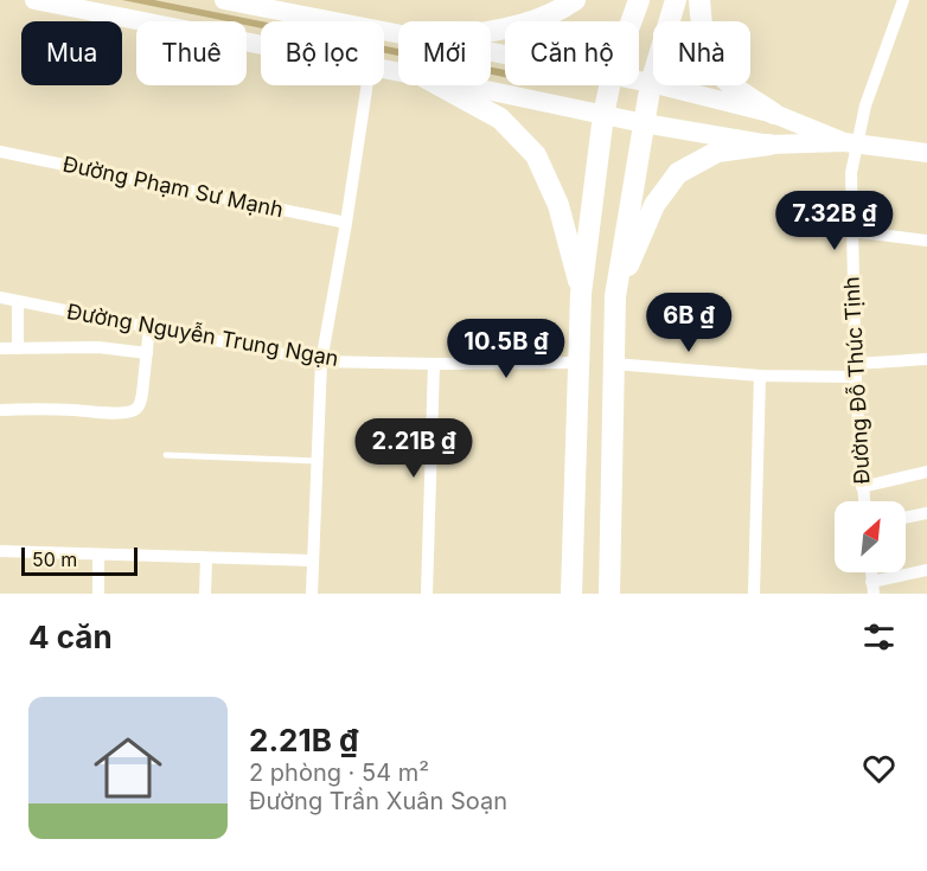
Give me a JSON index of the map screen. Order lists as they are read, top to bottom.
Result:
{
  "streets": {
    "street": ["Đường Phạm Sư Mạnh", "Đường Nguyễn Trung Ngạn", "Đường Đỗ Thúc Tịnh"]
  },
  "scale_bar": "50 m",
  "north": "top right",
  "page": {
    "chip": [
      "Mua",
      "Thuê",
      "Bộ lọc",
      "Mới",
      "Căn hộ",
      "Nhà"
    ],
    "price": [
      "7.32B ₫",
      "6B ₫",
      "10.5B ₫",
      "2.21B ₫"
    ],
    "scale": "50 m",
    "heading": "4 căn",
    "list": [
      {
        "name": "2.21B ₫",
        "note": "2 phòng · 54 m² · Đường Trần Xuân Soạn"
      }
    ]
  }
}
